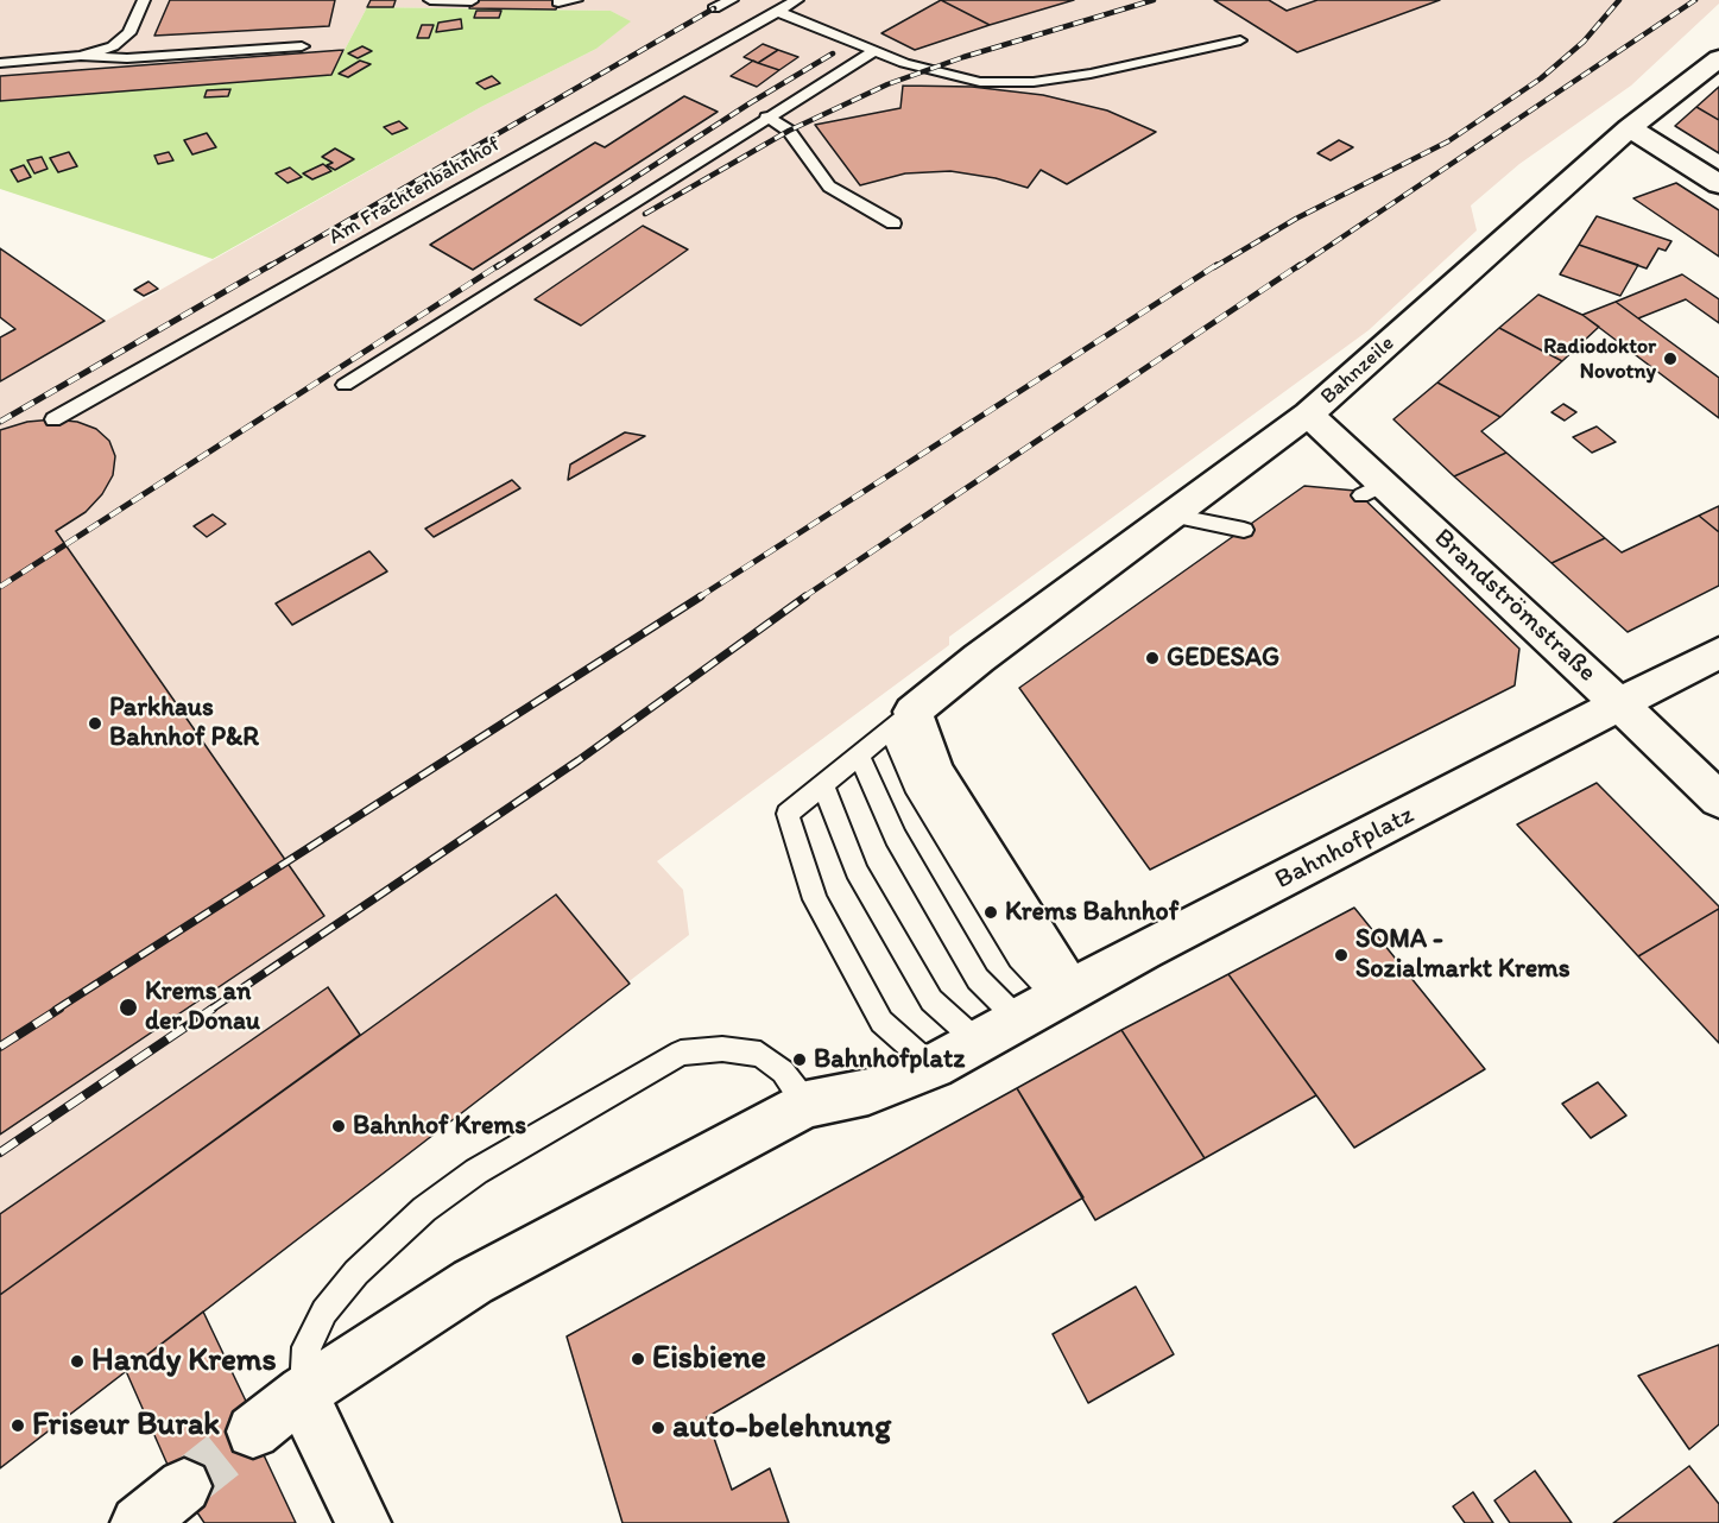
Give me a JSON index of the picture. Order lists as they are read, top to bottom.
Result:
{
  "streets": {
    "street": ["Bahnzeile", "Brandströmstraße", "Bahnhofplatz"],
    "lane": ["Am Frachtenbahnhof"]
  },
  "crossings": [
    ["Bahnzeile", "Brandströmstraße"],
    ["Brandströmstraße", "Bahnhofplatz"]
  ],
  "places": [
    "Radiodoktor Novotny",
    "GEDESAG",
    "Parkhaus Bahnhof P&R",
    "Krems Bahnhof",
    "SOMA - Sozialmarkt Krems",
    "Krems an der Donau",
    "Bahnhofplatz",
    "Bahnhof Krems",
    "Eisbiene",
    "Handy Krems",
    "Friseur Burak",
    "auto-belehnung"
  ]
}
